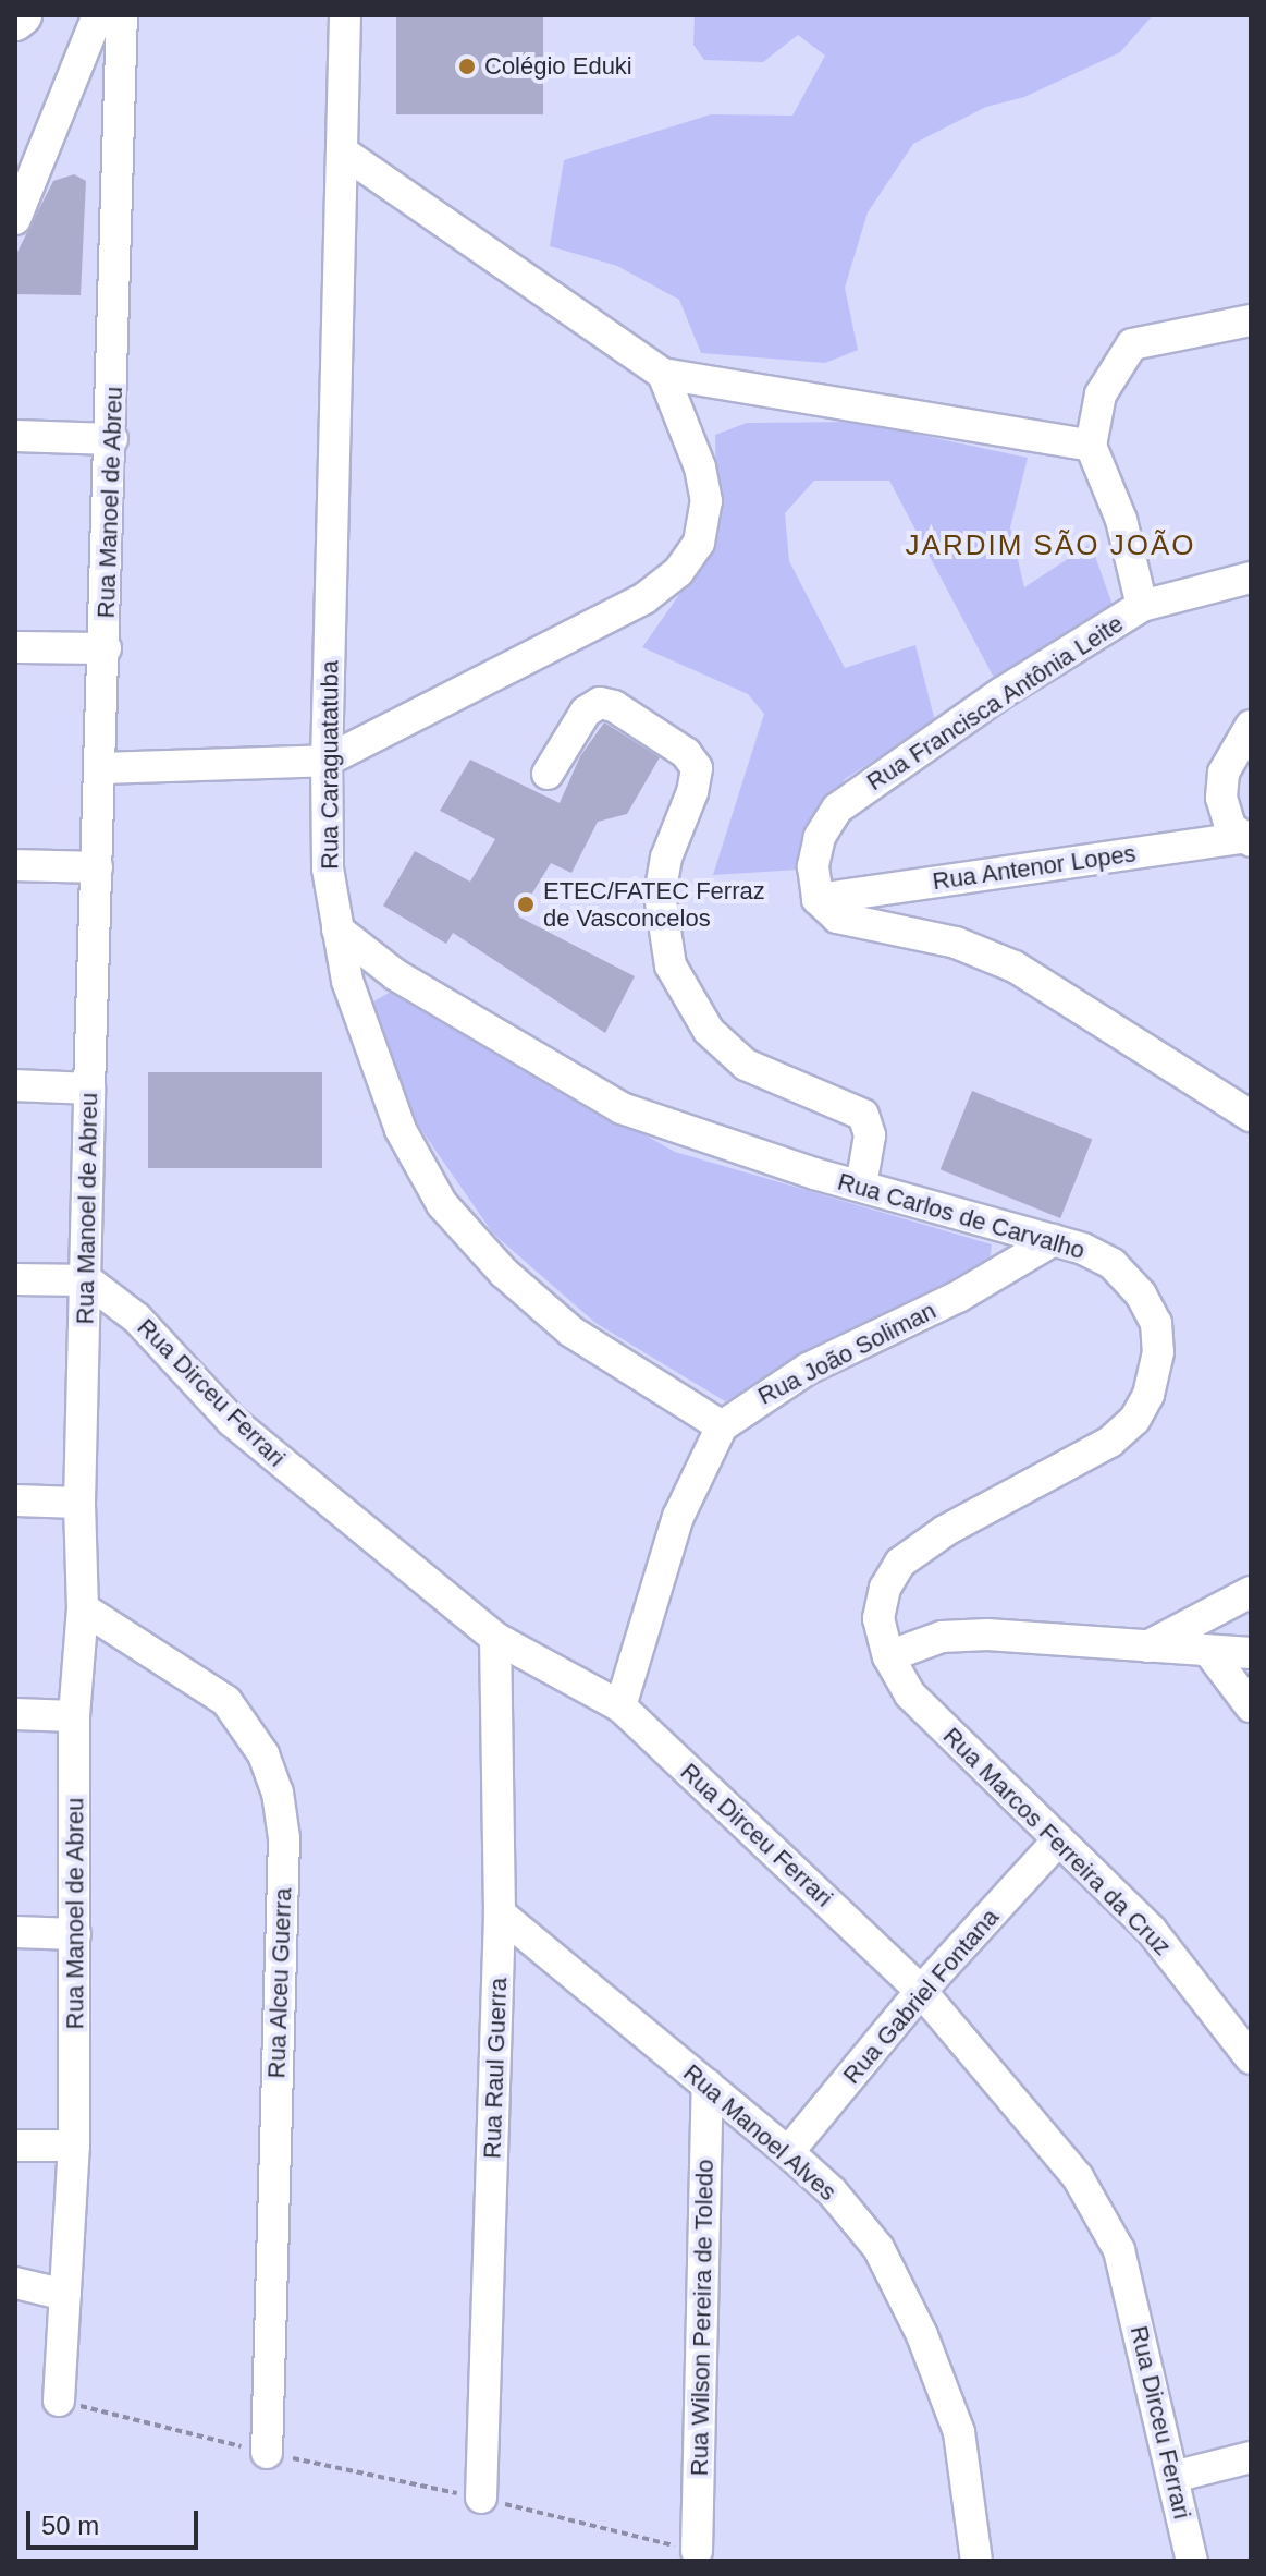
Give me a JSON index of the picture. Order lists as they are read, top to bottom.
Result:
{
  "streets": {
    "street": [
      "Rua Manoel de Abreu",
      "Rua Francisca Antônia Leite",
      "Rua Caraguatatuba",
      "Rua Antenor Lopes",
      "Rua Carlos de Carvalho",
      "Rua João Soliman",
      "Rua Dirceu Ferrari",
      "Rua Marcos Ferreira da Cruz",
      "Rua Alceu Guerra",
      "Rua Gabriel Fontana",
      "Rua Raul Guerra",
      "Rua Manoel Alves",
      "Rua Wilson Pereira de Toledo"
    ]
  },
  "crossings": [
    ["Rua Manoel de Abreu", "Rua Dirceu Ferrari"],
    ["Rua Manoel de Abreu", "Rua Alceu Guerra"],
    ["Rua Francisca Antônia Leite", "Rua Antenor Lopes"],
    ["Rua Caraguatatuba", "Rua Carlos de Carvalho"],
    ["Rua Caraguatatuba", "Rua João Soliman"],
    ["Rua Carlos de Carvalho", "Rua João Soliman"],
    ["Rua Carlos de Carvalho", "Rua Marcos Ferreira da Cruz"],
    ["Rua Dirceu Ferrari", "Rua Gabriel Fontana"],
    ["Rua Dirceu Ferrari", "Rua Raul Guerra"],
    ["Rua Marcos Ferreira da Cruz", "Rua Gabriel Fontana"],
    ["Rua Gabriel Fontana", "Rua Manoel Alves"],
    ["Rua Raul Guerra", "Rua Manoel Alves"],
    ["Rua Manoel Alves", "Rua Wilson Pereira de Toledo"]
  ],
  "districts": ["JARDIM SÃO JOÃO"],
  "places": ["Colégio Eduki", "ETEC/FATEC Ferraz de Vasconcelos"],
  "scale_bar": "50 m"
}
